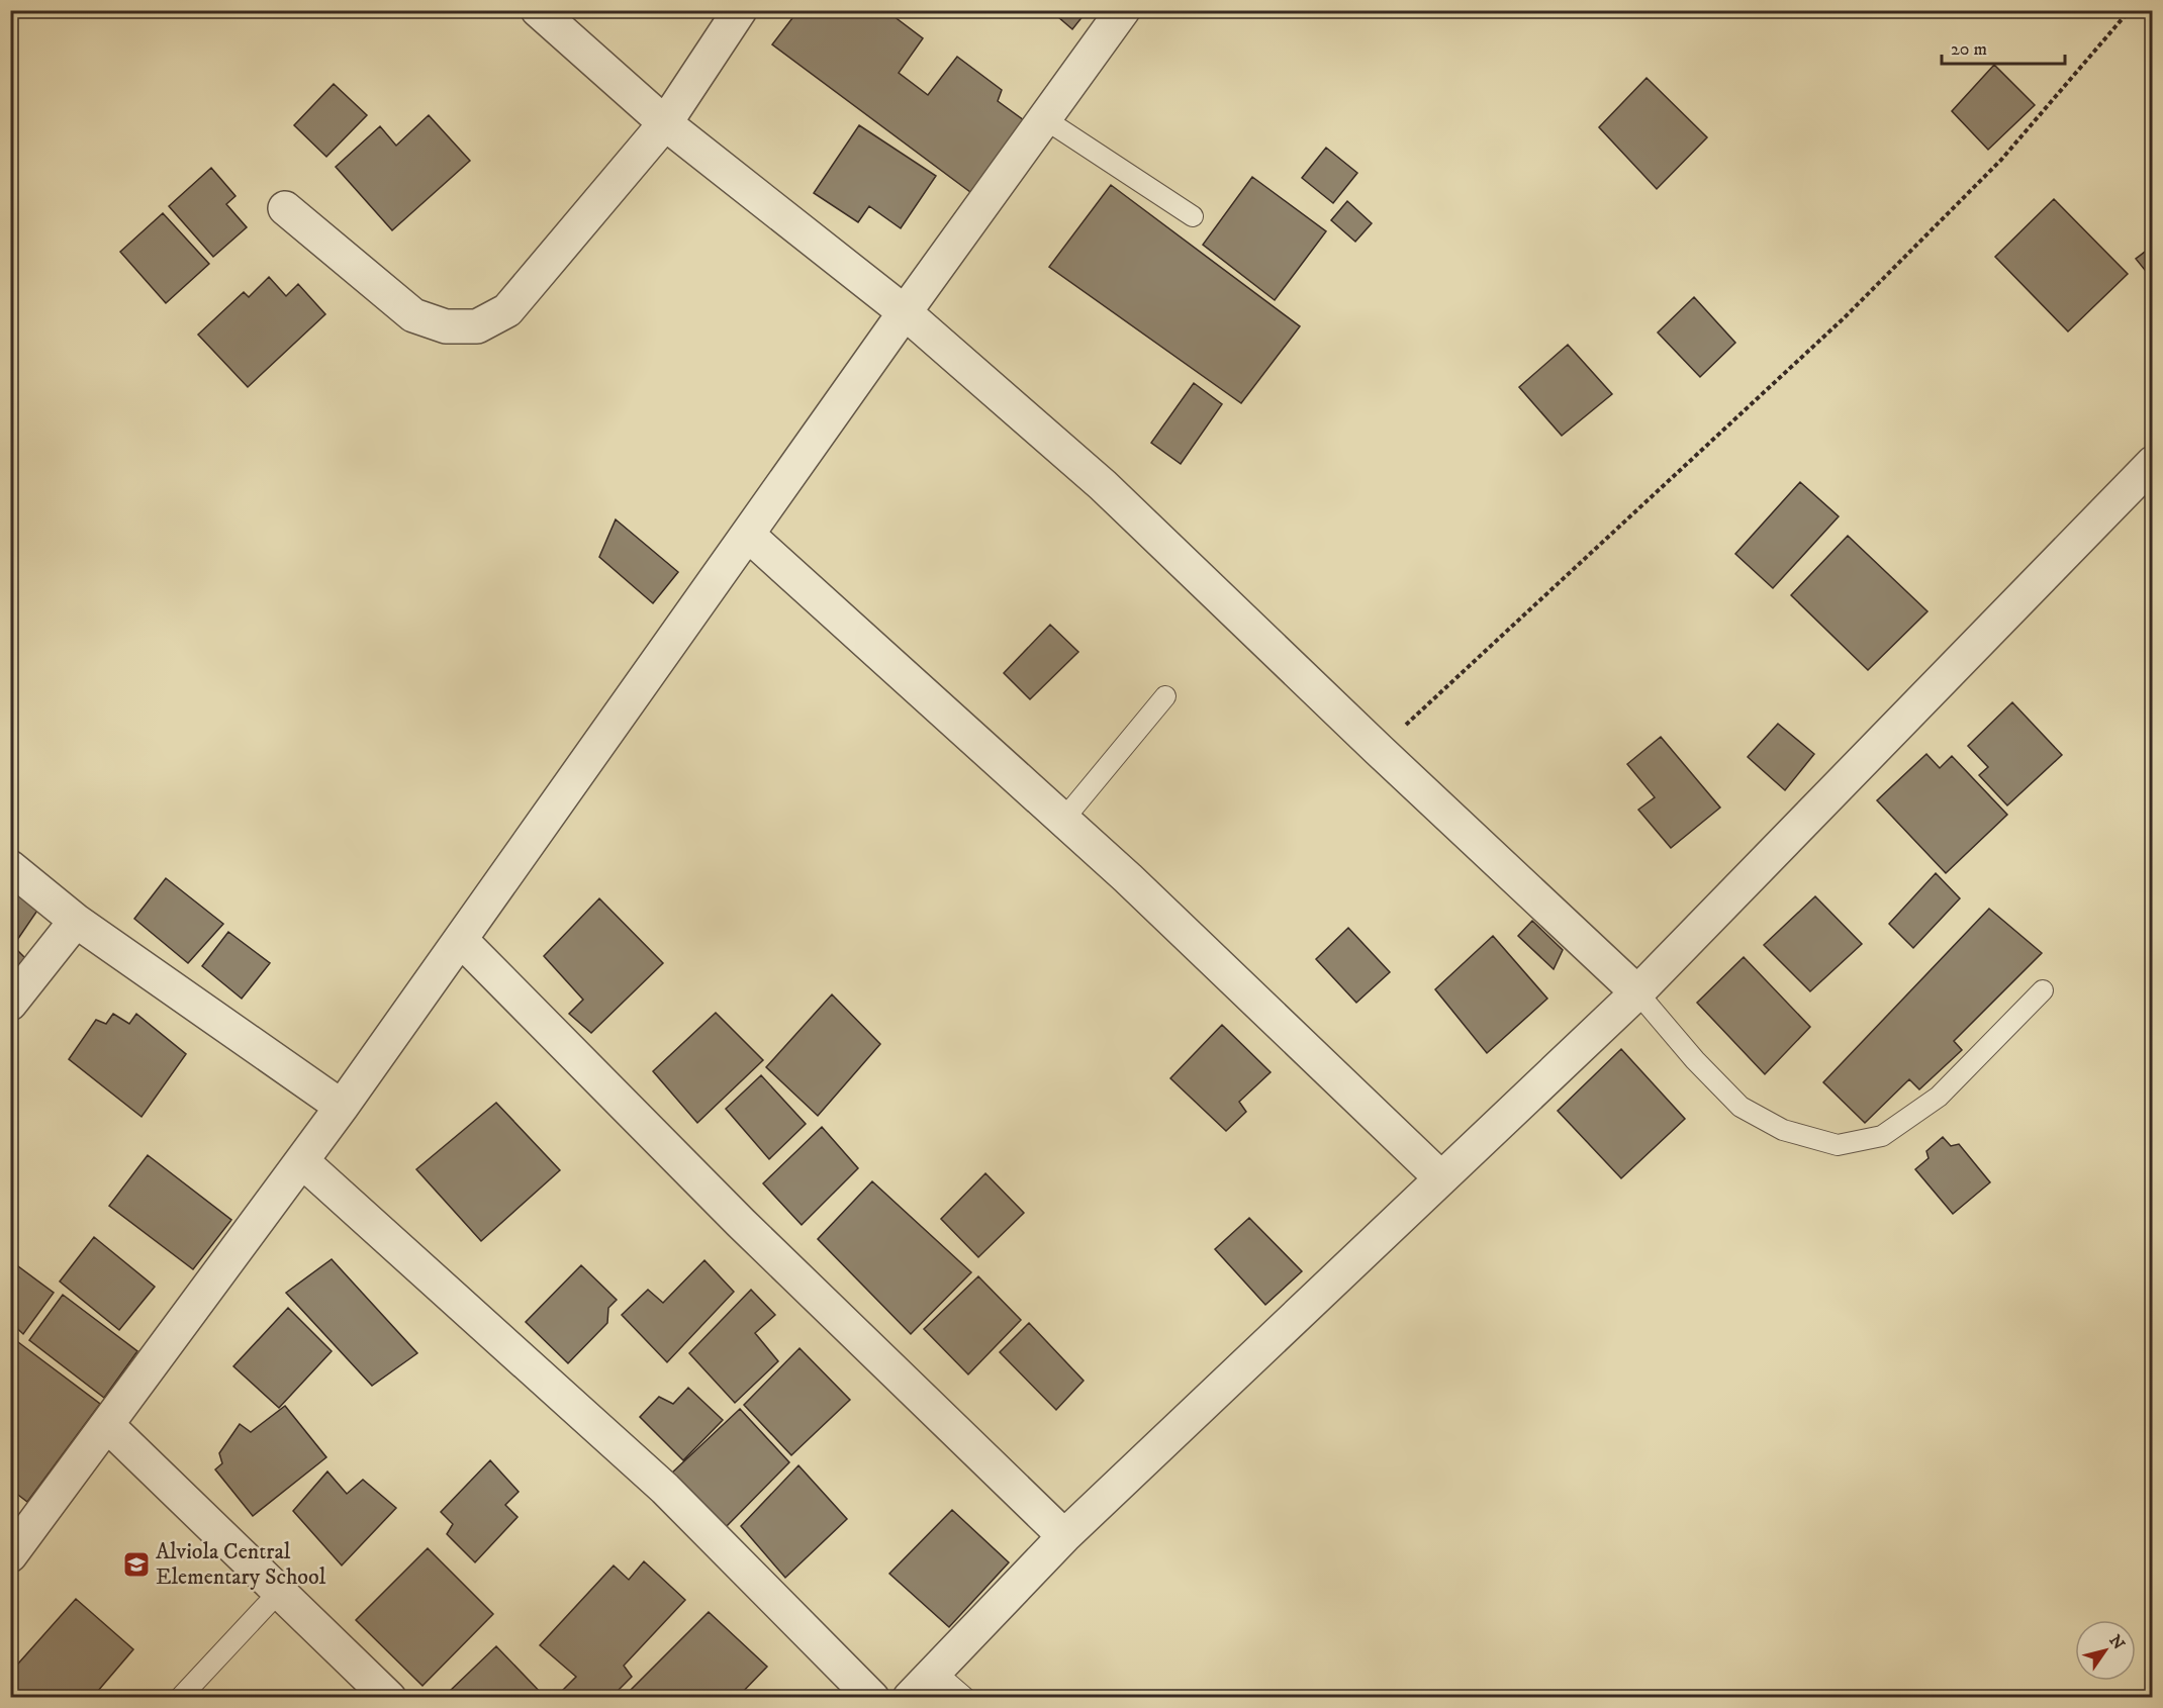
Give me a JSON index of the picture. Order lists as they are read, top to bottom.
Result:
{
  "places": {
    "school or university": ["Alviola Central Elementary School"]
  },
  "scale_bar": "20 m",
  "north": "top right"
}
